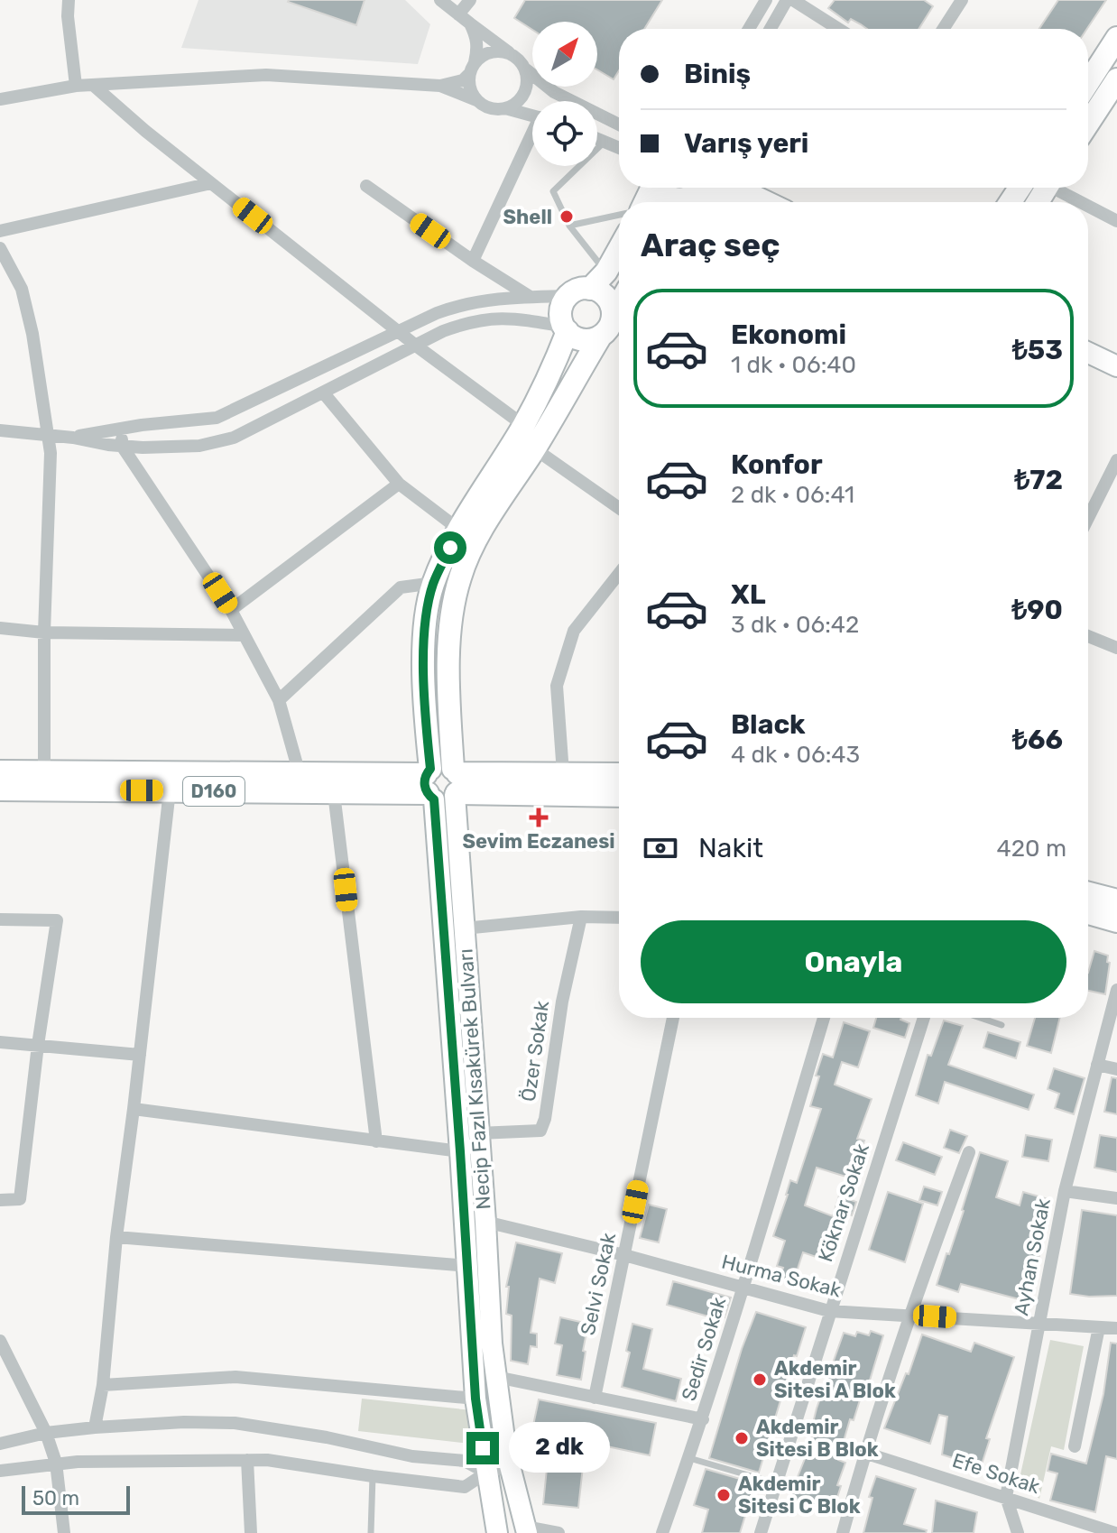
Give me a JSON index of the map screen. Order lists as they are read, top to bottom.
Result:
{
  "streets": {
    "main road": ["D160", "Necip Fazıl Kısakürek Bulvarı"],
    "street": [
      "Özer Sokak",
      "Köknar Sokak",
      "Ayhan Sokak",
      "Hurma Sokak",
      "Selvi Sokak",
      "Sedir Sokak",
      "Efe Sokak"
    ]
  },
  "crossings": [
    ["D160", "Necip Fazıl Kısakürek Bulvarı"],
    ["Özer Sokak", "Necip Fazıl Kısakürek Bulvarı"],
    ["Necip Fazıl Kısakürek Bulvarı", "Hurma Sokak"],
    ["Köknar Sokak", "Hurma Sokak"],
    ["Ayhan Sokak", "Hurma Sokak"],
    ["Ayhan Sokak", "Efe Sokak"],
    ["Hurma Sokak", "Selvi Sokak"],
    ["Hurma Sokak", "Sedir Sokak"]
  ],
  "places": {
    "other": [
      "Shell",
      "Akdemir Sitesi A Blok",
      "Akdemir Sitesi B Blok",
      "Akdemir Sitesi C Blok"
    ],
    "health": ["Sevim Eczanesi"]
  },
  "scale_bar": "50 m",
  "north": "top right",
  "page": {
    "banner": ["Biniş", "Varış yeri"],
    "heading": "Araç seç",
    "list": [
      {
        "name": "Ekonomi",
        "note": "1 dk · 06:40",
        "value": "₺53"
      },
      {
        "name": "Konfor",
        "note": "2 dk · 06:41",
        "value": "₺72"
      },
      {
        "name": "XL",
        "note": "3 dk · 06:42",
        "value": "₺90"
      },
      {
        "name": "Black",
        "note": "4 dk · 06:43",
        "value": "₺66"
      }
    ],
    "pay": ["Nakit", "420 m"],
    "buttons": "Onayla",
    "bubble": "2 dk",
    "scale": "50 m"
  }
}
